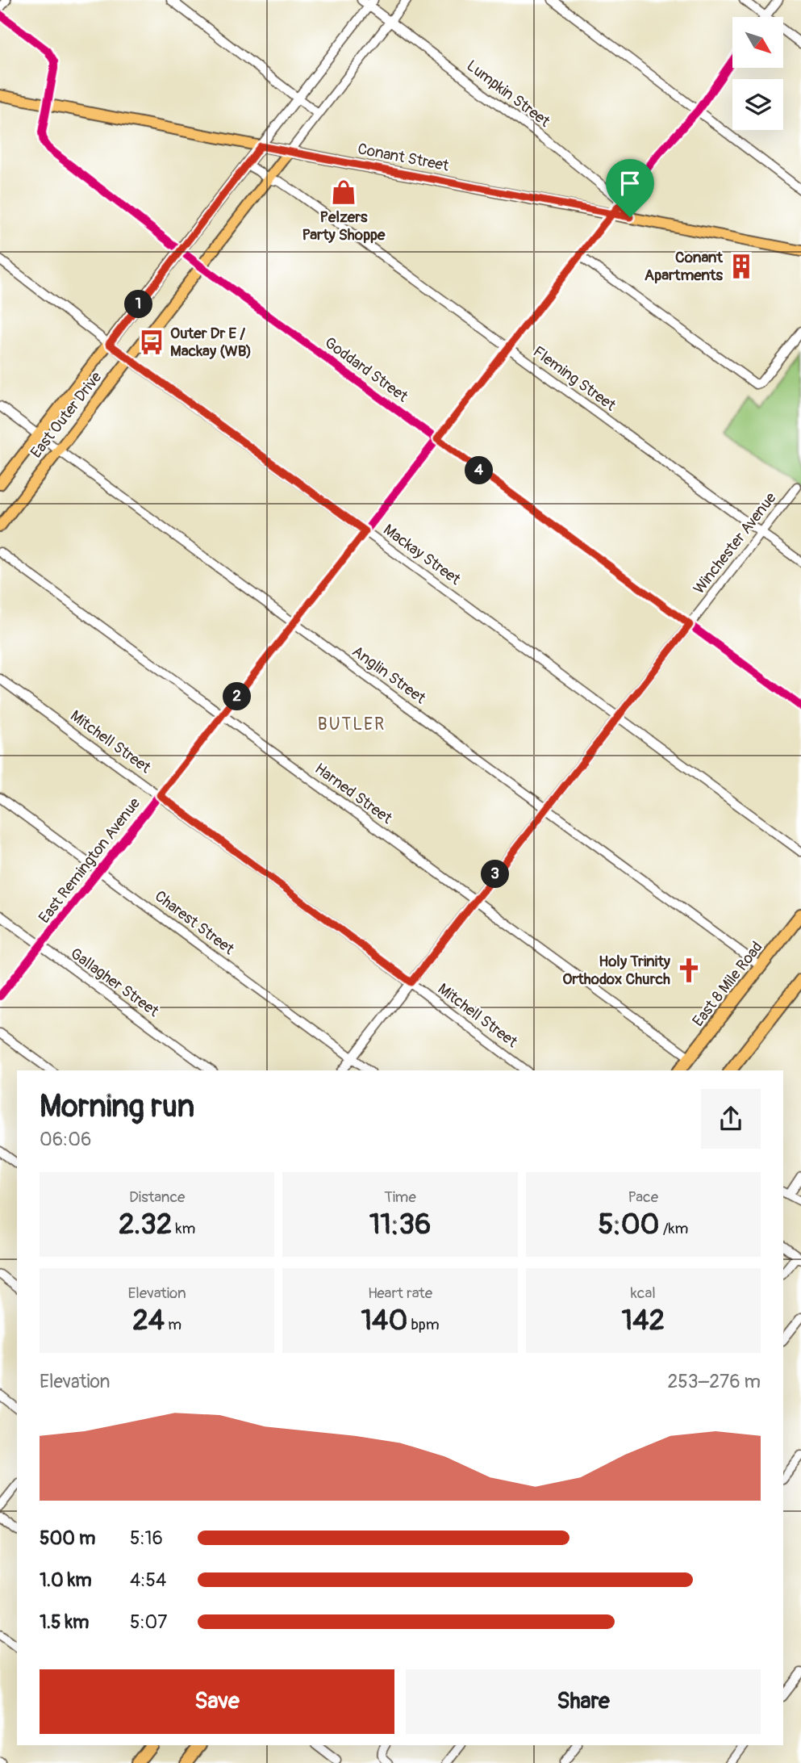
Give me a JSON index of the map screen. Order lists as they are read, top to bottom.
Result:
{
  "streets": {
    "highway": ["East 8 Mile Road"],
    "main road": ["Conant Street", "East Outer Drive"],
    "street": [
      "Lumpkin Street",
      "Goddard Street",
      "Fleming Street",
      "Winchester Avenue",
      "Mackay Street",
      "Anglin Street",
      "Mitchell Street",
      "Harned Street",
      "East Remington Avenue",
      "Charest Street",
      "Gallagher Street"
    ]
  },
  "crossings": [
    ["Lumpkin Street", "Conant Street"],
    ["Lumpkin Street", "East Outer Drive"],
    ["Lumpkin Street", "East Remington Avenue"],
    ["Conant Street", "Goddard Street"],
    ["Conant Street", "East Outer Drive"],
    ["Conant Street", "East Remington Avenue"],
    ["Goddard Street", "East Outer Drive"],
    ["Goddard Street", "Winchester Avenue"],
    ["Goddard Street", "East Remington Avenue"],
    ["Fleming Street", "East Outer Drive"],
    ["Fleming Street", "Winchester Avenue"],
    ["Fleming Street", "East Remington Avenue"],
    ["East Outer Drive", "Mackay Street"],
    ["East Outer Drive", "Anglin Street"],
    ["Winchester Avenue", "Mackay Street"],
    ["Winchester Avenue", "Anglin Street"],
    ["Winchester Avenue", "Mitchell Street"],
    ["Winchester Avenue", "Harned Street"],
    ["Winchester Avenue", "Charest Street"],
    ["Mackay Street", "East Remington Avenue"],
    ["Anglin Street", "East Remington Avenue"],
    ["Anglin Street", "East 8 Mile Road"],
    ["Mitchell Street", "East Remington Avenue"],
    ["Harned Street", "East Remington Avenue"],
    ["Harned Street", "East 8 Mile Road"],
    ["East Remington Avenue", "Charest Street"],
    ["East Remington Avenue", "Gallagher Street"]
  ],
  "districts": ["BUTLER"],
  "places": {
    "shop": ["Pelzers Party Shoppe"],
    "building": ["Conant Apartments"],
    "bus stop": ["Outer Dr E / Mackay (WB)"],
    "church": ["Holy Trinity Orthodox Church"]
  },
  "north": "bottom right",
  "page": {
    "pins": [
      "1",
      "4",
      "2",
      "3"
    ],
    "heading": ["Morning run", "06:06"],
    "stats": [
      ["Distance", "2.32 km"],
      ["Time", "11:36"],
      ["Pace", "5:00 /km"],
      ["Elevation", "24 m"],
      ["Heart rate", "140 bpm"],
      ["kcal", "142"]
    ],
    "chart": ["Elevation", "253–276 m"],
    "list": [
      {
        "name": "500 m",
        "note": "5:16"
      },
      {
        "name": "1.0 km",
        "note": "4:54"
      },
      {
        "name": "1.5 km",
        "note": "5:07"
      }
    ],
    "buttons": ["Save", "Share"]
  }
}
